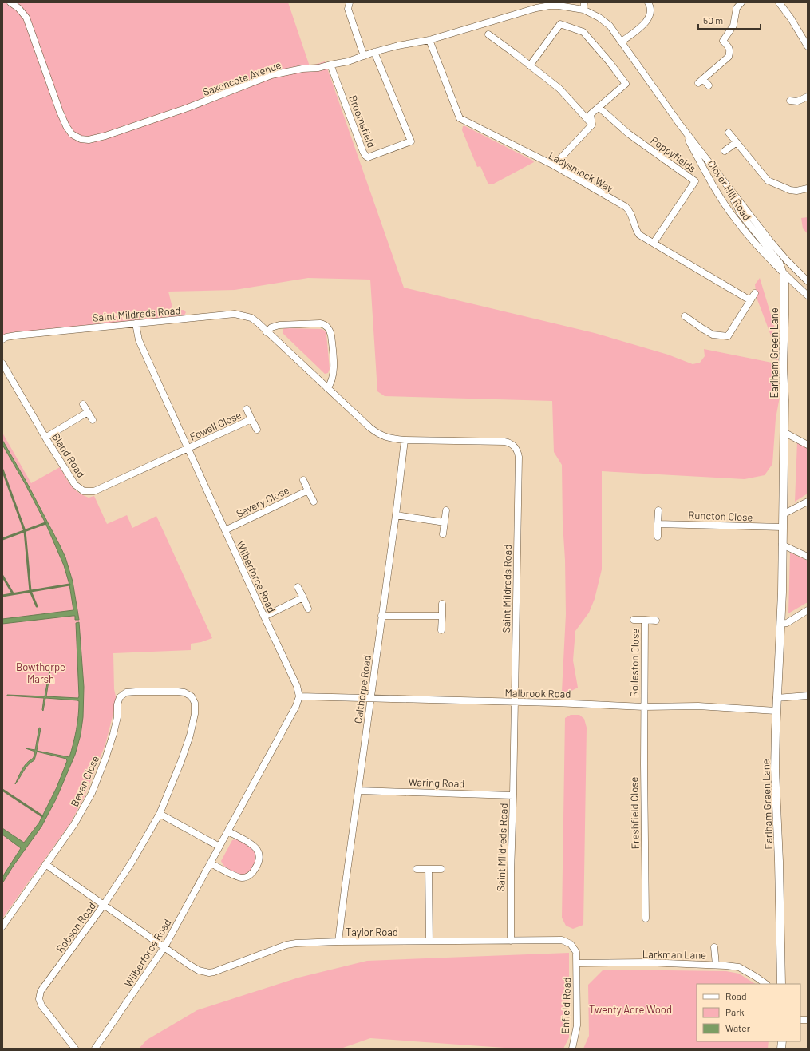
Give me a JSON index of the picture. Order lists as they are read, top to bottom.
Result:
{
  "streets": {
    "street": [
      "Saxoncote Avenue",
      "Broomsfield",
      "Poppyfields",
      "Ladysmock Way",
      "Clover Hill Road",
      "Saint Mildreds Road",
      "Earlham Green Lane",
      "Fowell Close",
      "Bland Road",
      "Savery Close",
      "Runcton Close",
      "Wilberforce Road",
      "Rolleston Close",
      "Calthorpe Road",
      "Malbrook Road",
      "Bevan Close",
      "Waring Road",
      "Freshfield Close",
      "Robson Road",
      "Taylor Road",
      "Larkman Lane",
      "Enfield Road"
    ]
  },
  "crossings": [
    ["Saxoncote Avenue", "Broomsfield"],
    ["Saxoncote Avenue", "Ladysmock Way"],
    ["Saxoncote Avenue", "Clover Hill Road"],
    ["Poppyfields", "Ladysmock Way"],
    ["Clover Hill Road", "Earlham Green Lane"],
    ["Saint Mildreds Road", "Wilberforce Road"],
    ["Saint Mildreds Road", "Calthorpe Road"],
    ["Saint Mildreds Road", "Malbrook Road"],
    ["Saint Mildreds Road", "Waring Road"],
    ["Saint Mildreds Road", "Taylor Road"],
    ["Earlham Green Lane", "Runcton Close"],
    ["Earlham Green Lane", "Malbrook Road"],
    ["Fowell Close", "Bland Road"],
    ["Fowell Close", "Wilberforce Road"],
    ["Bland Road", "Wilberforce Road"],
    ["Savery Close", "Wilberforce Road"],
    ["Wilberforce Road", "Malbrook Road"],
    ["Wilberforce Road", "Taylor Road"],
    ["Rolleston Close", "Malbrook Road"],
    ["Rolleston Close", "Freshfield Close"],
    ["Calthorpe Road", "Malbrook Road"],
    ["Calthorpe Road", "Waring Road"],
    ["Calthorpe Road", "Taylor Road"],
    ["Malbrook Road", "Freshfield Close"],
    ["Bevan Close", "Robson Road"],
    ["Taylor Road", "Larkman Lane"],
    ["Taylor Road", "Enfield Road"],
    ["Larkman Lane", "Enfield Road"]
  ],
  "parks": ["Bowthorpe Marsh", "Twenty Acre Wood"],
  "legend": ["Road", "Park", "Water"],
  "scale_bar": "50 m"
}
